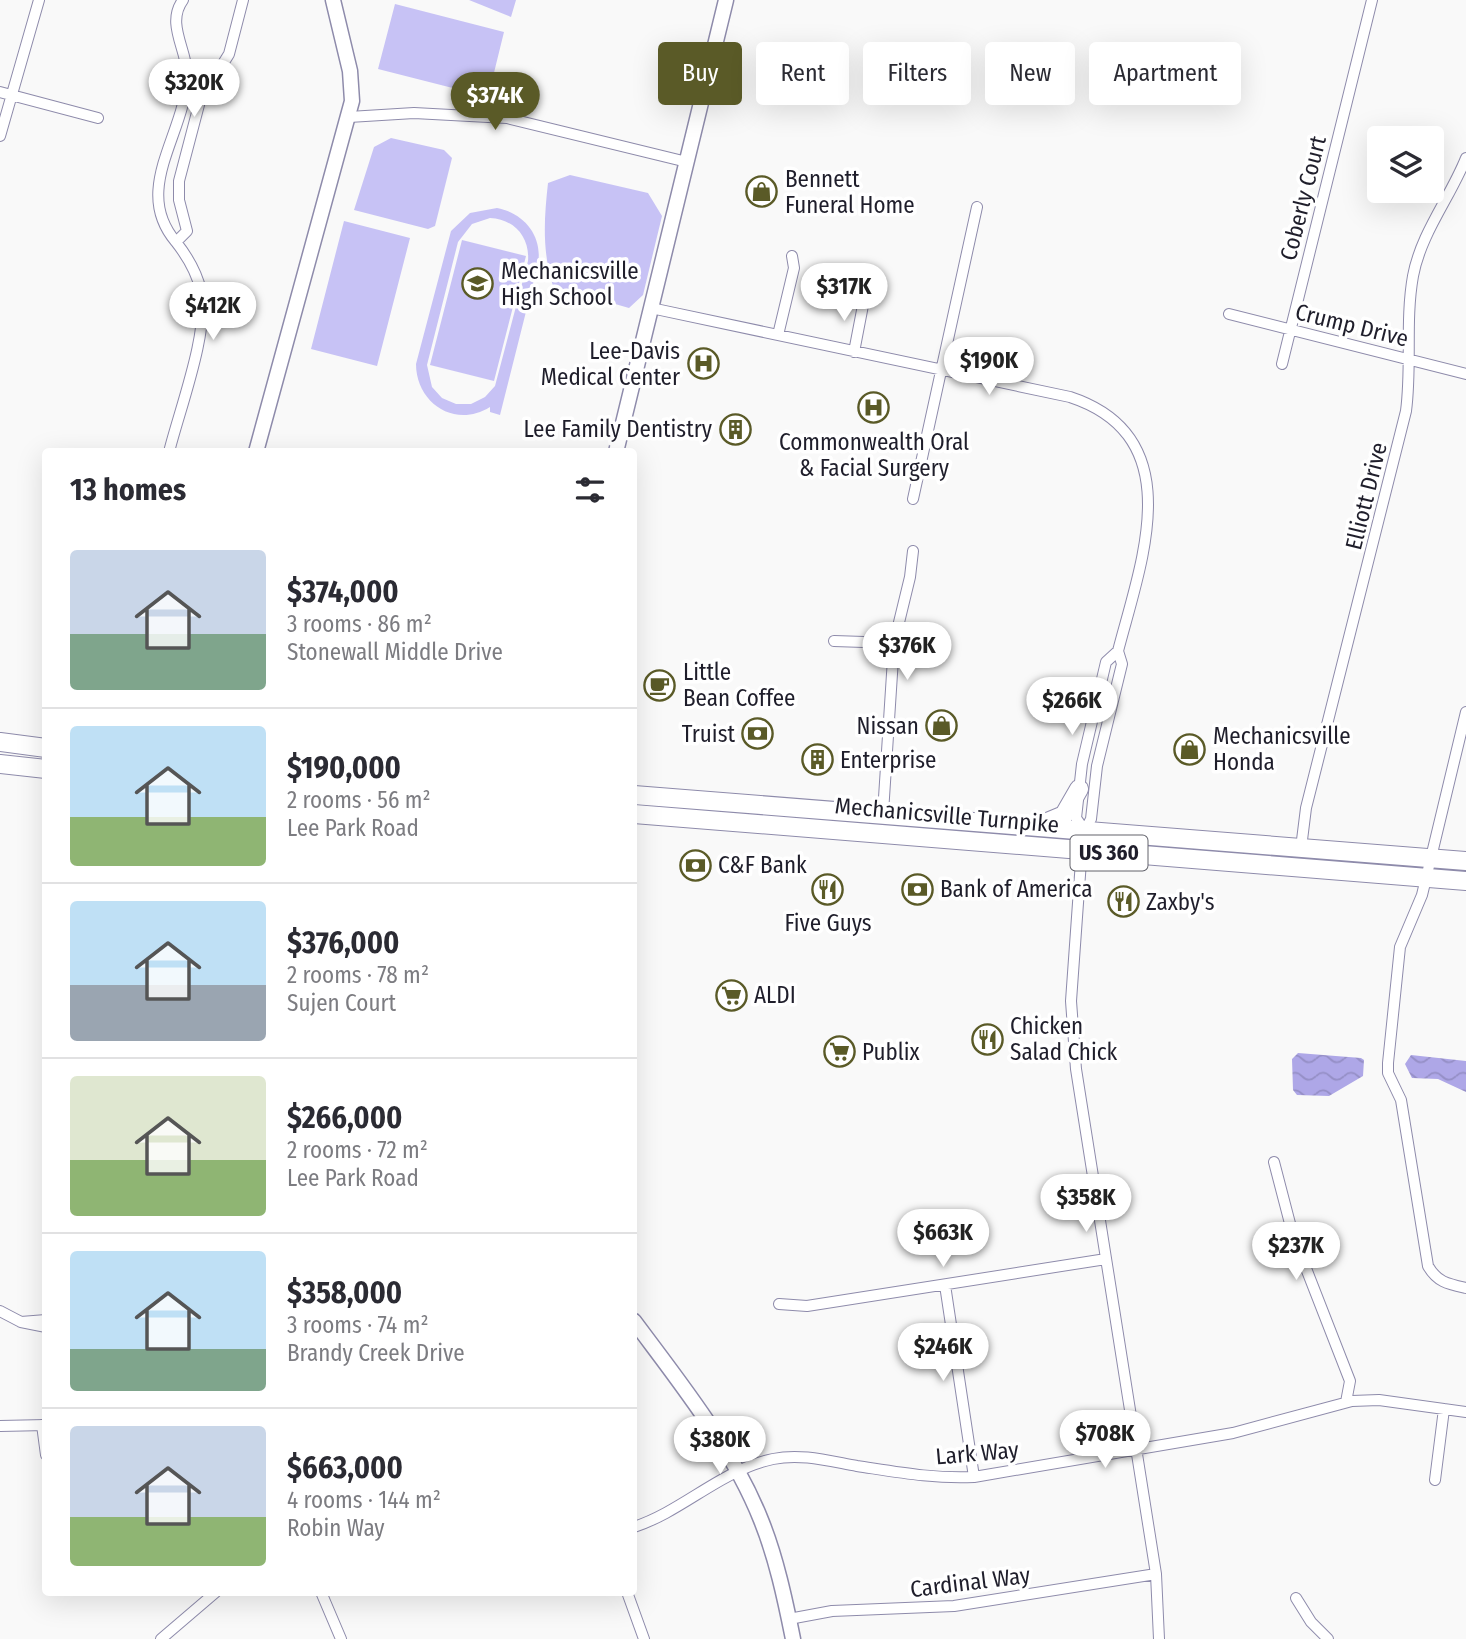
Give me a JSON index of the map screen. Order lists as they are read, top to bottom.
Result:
{
  "streets": {
    "highway": ["Mechanicsville Turnpike", "US 360"],
    "street": [
      "Coberly Court",
      "Crump Drive",
      "Elliott Drive",
      "Lark Way",
      "Cardinal Way"
    ]
  },
  "crossings": [
    ["Coberly Court", "Crump Drive"],
    ["Crump Drive", "Elliott Drive"],
    ["Elliott Drive", "Mechanicsville Turnpike"]
  ],
  "places": {
    "shop": ["Bennett Funeral Home", "Nissan", "Mechanicsville Honda"],
    "school or university": ["Mechanicsville High School"],
    "hospital": ["Lee-Davis Medical Center", "Commonwealth Oral & Facial Surgery"],
    "building": ["Lee Family Dentistry", "Enterprise"],
    "cafe": ["Little Bean Coffee"],
    "bank": ["Truist", "C&F Bank", "Bank of America"],
    "restaurant": ["Five Guys", "Zaxby's", "Chicken Salad Chick"],
    "supermarket": ["ALDI", "Publix"]
  },
  "page": {
    "chip": [
      "Buy",
      "Rent",
      "Filters",
      "New",
      "Apartment"
    ],
    "price": [
      "$320K",
      "$374K",
      "$317K",
      "$412K",
      "$190K",
      "$376K",
      "$266K",
      "$358K",
      "$663K",
      "$237K",
      "$246K",
      "$708K",
      "$380K"
    ],
    "heading": "13 homes",
    "list": [
      {
        "name": "$374,000",
        "note": "3 rooms · 86 m² · Stonewall Middle Drive"
      },
      {
        "name": "$190,000",
        "note": "2 rooms · 56 m² · Lee Park Road"
      },
      {
        "name": "$376,000",
        "note": "2 rooms · 78 m² · Sujen Court"
      },
      {
        "name": "$266,000",
        "note": "2 rooms · 72 m² · Lee Park Road"
      },
      {
        "name": "$358,000",
        "note": "3 rooms · 74 m² · Brandy Creek Drive"
      },
      {
        "name": "$663,000",
        "note": "4 rooms · 144 m² · Robin Way"
      }
    ]
  }
}
